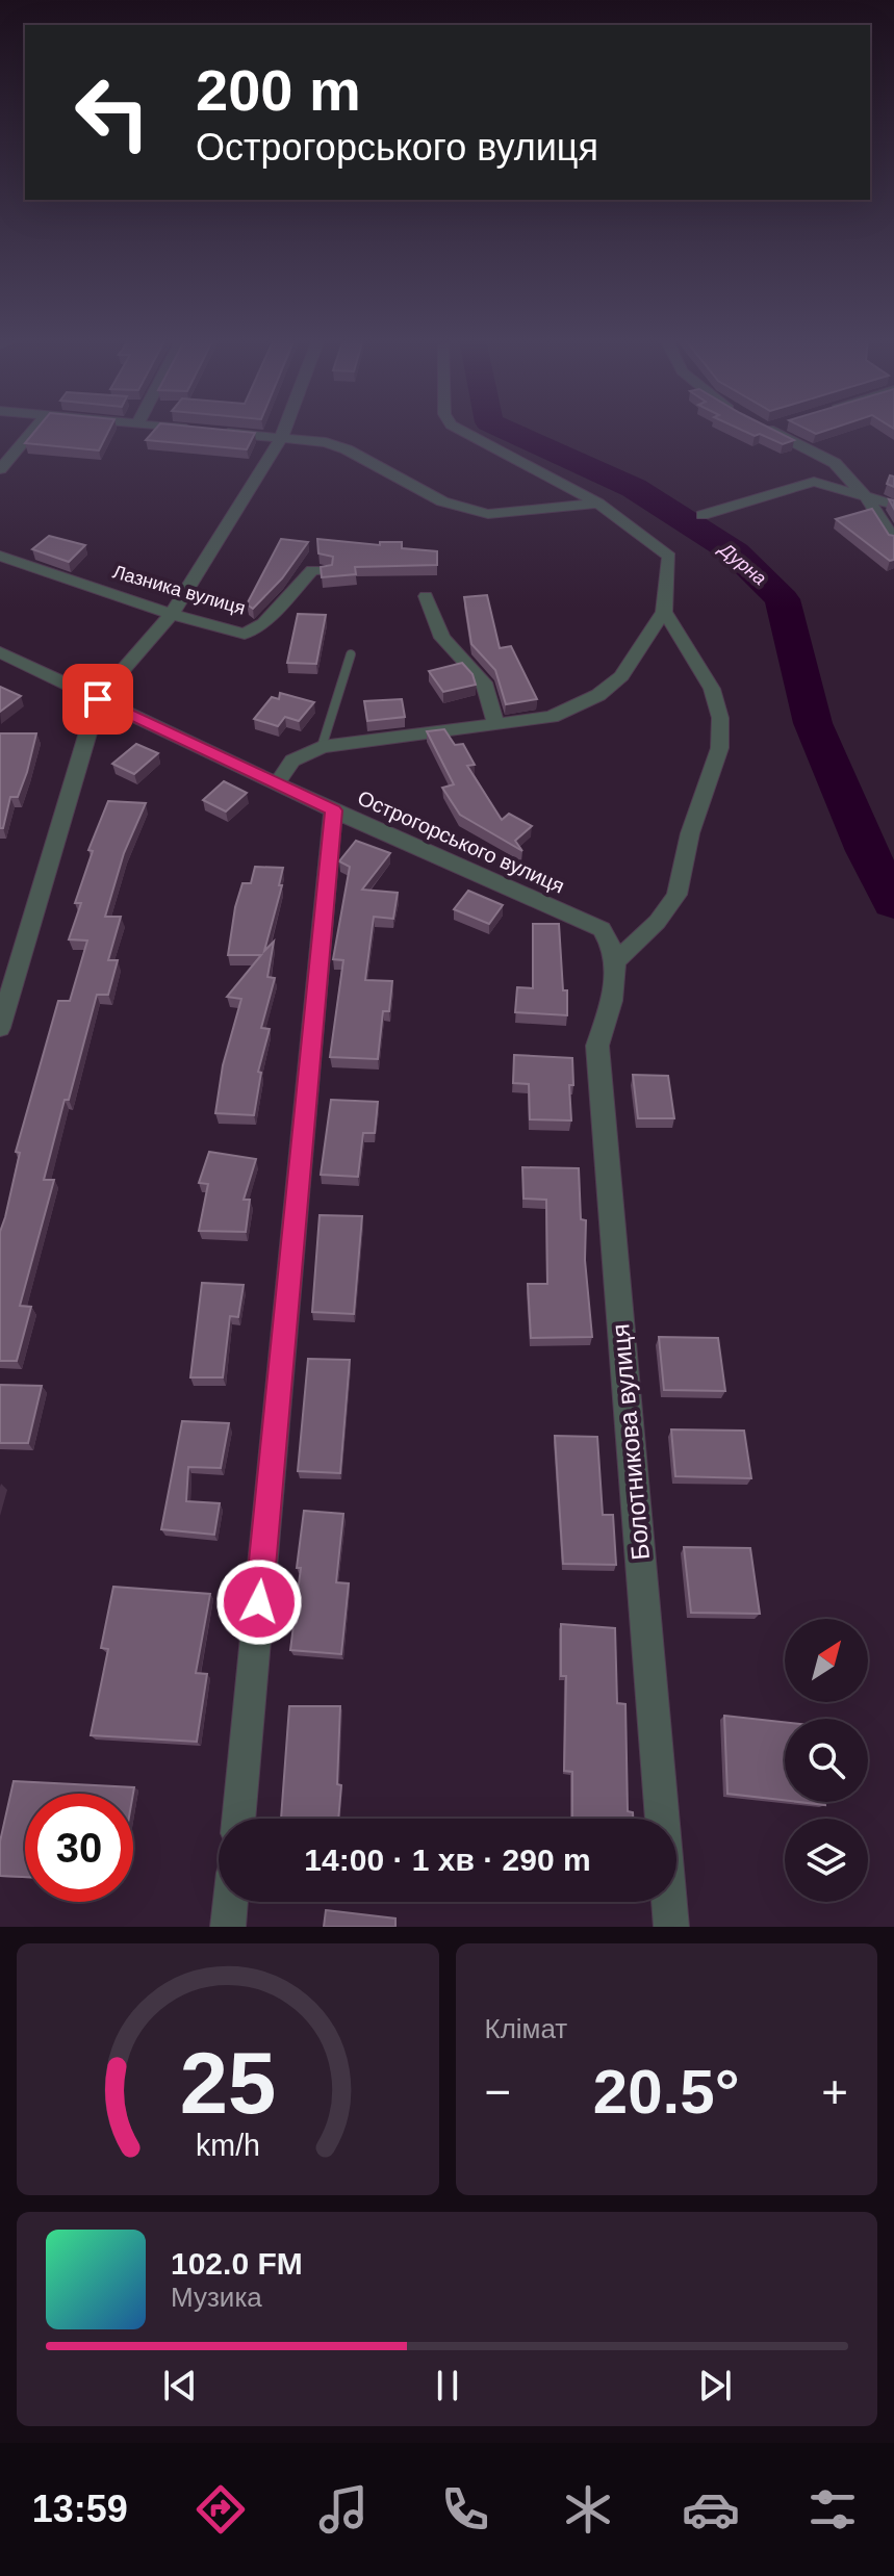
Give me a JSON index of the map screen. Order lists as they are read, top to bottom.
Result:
{
  "streets": {
    "street": ["Лазника вулиця", "Острогорського вулиця", "Болотникова вулиця"]
  },
  "crossings": [
    ["Острогорського вулиця", "Болотникова вулиця"]
  ],
  "water": ["Дурна"],
  "north": "top right",
  "page": {
    "turn": ["200 m", "Острогорського вулиця"],
    "limit": "30",
    "trip": "14:00 · 1 хв · 290 m",
    "tile": "Клімат",
    "heat": ["−", "20.5°", "+"],
    "song": ["102.0 FM", "Музика"],
    "tabs": "13:59",
    "gauge": ["25", "km/h"]
  }
}
